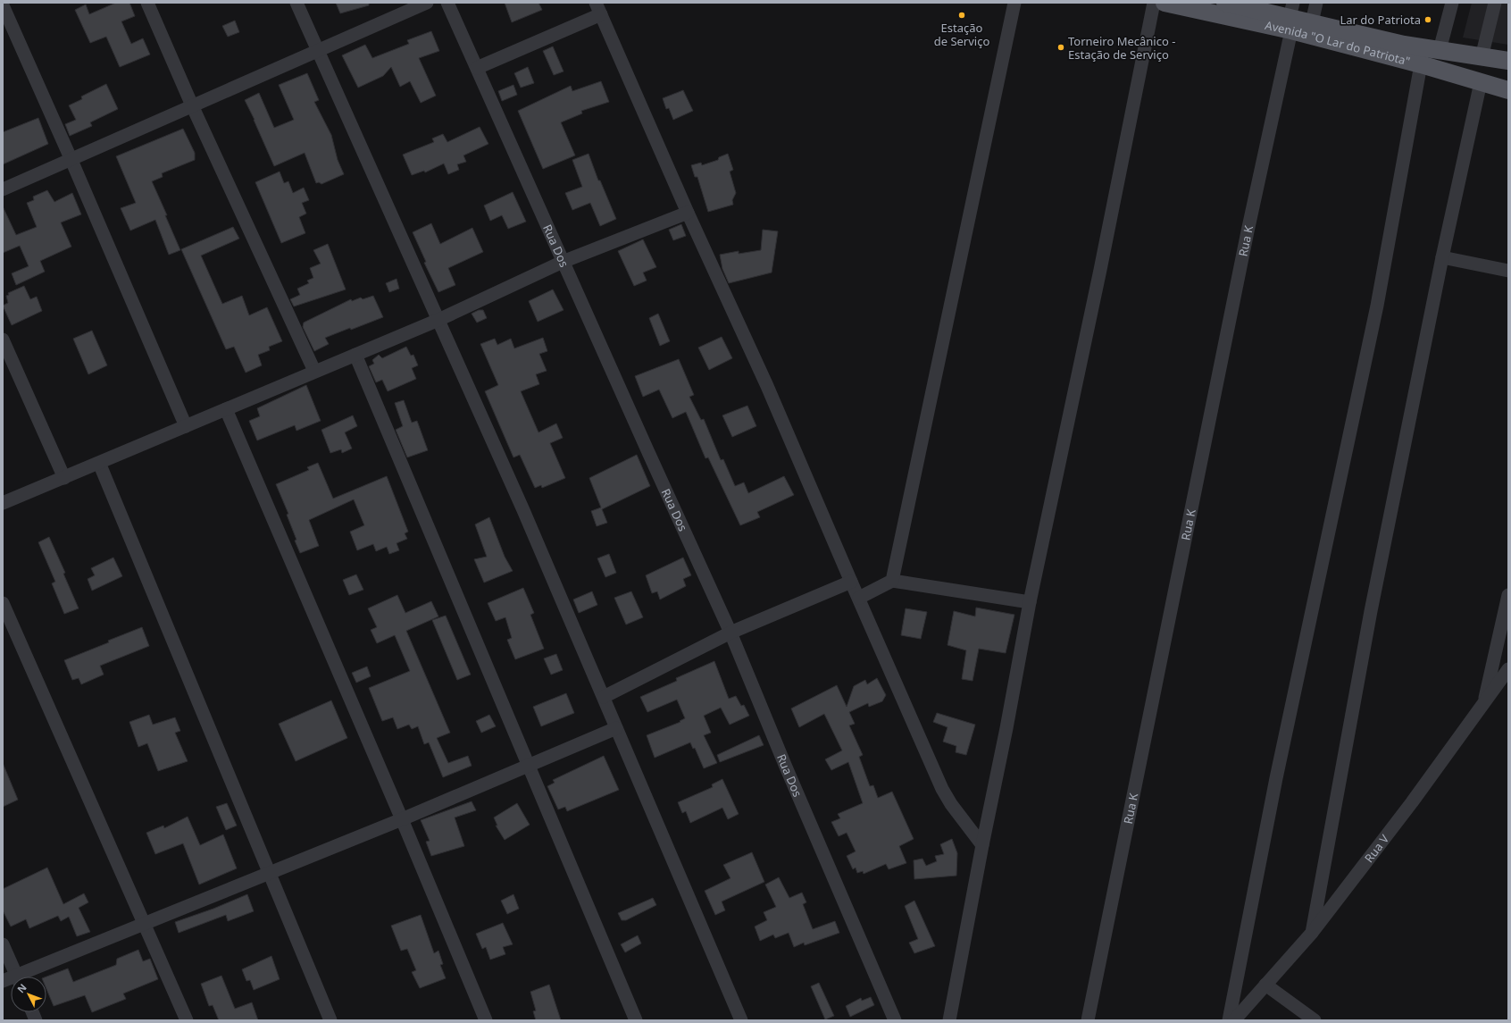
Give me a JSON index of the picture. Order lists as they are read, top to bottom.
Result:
{
  "streets": {
    "main road": ["Avenida \"O Lar do Patriota\""],
    "street": ["Rua K", "Rua Dos", "Rua V"]
  },
  "crossings": [
    ["Avenida \"O Lar do Patriota\"", "Rua K"]
  ],
  "places": ["Estação de Serviço", "Lar do Patriota", "Torneiro Mecânico - Estação de Serviço"],
  "north": "top left"
}
